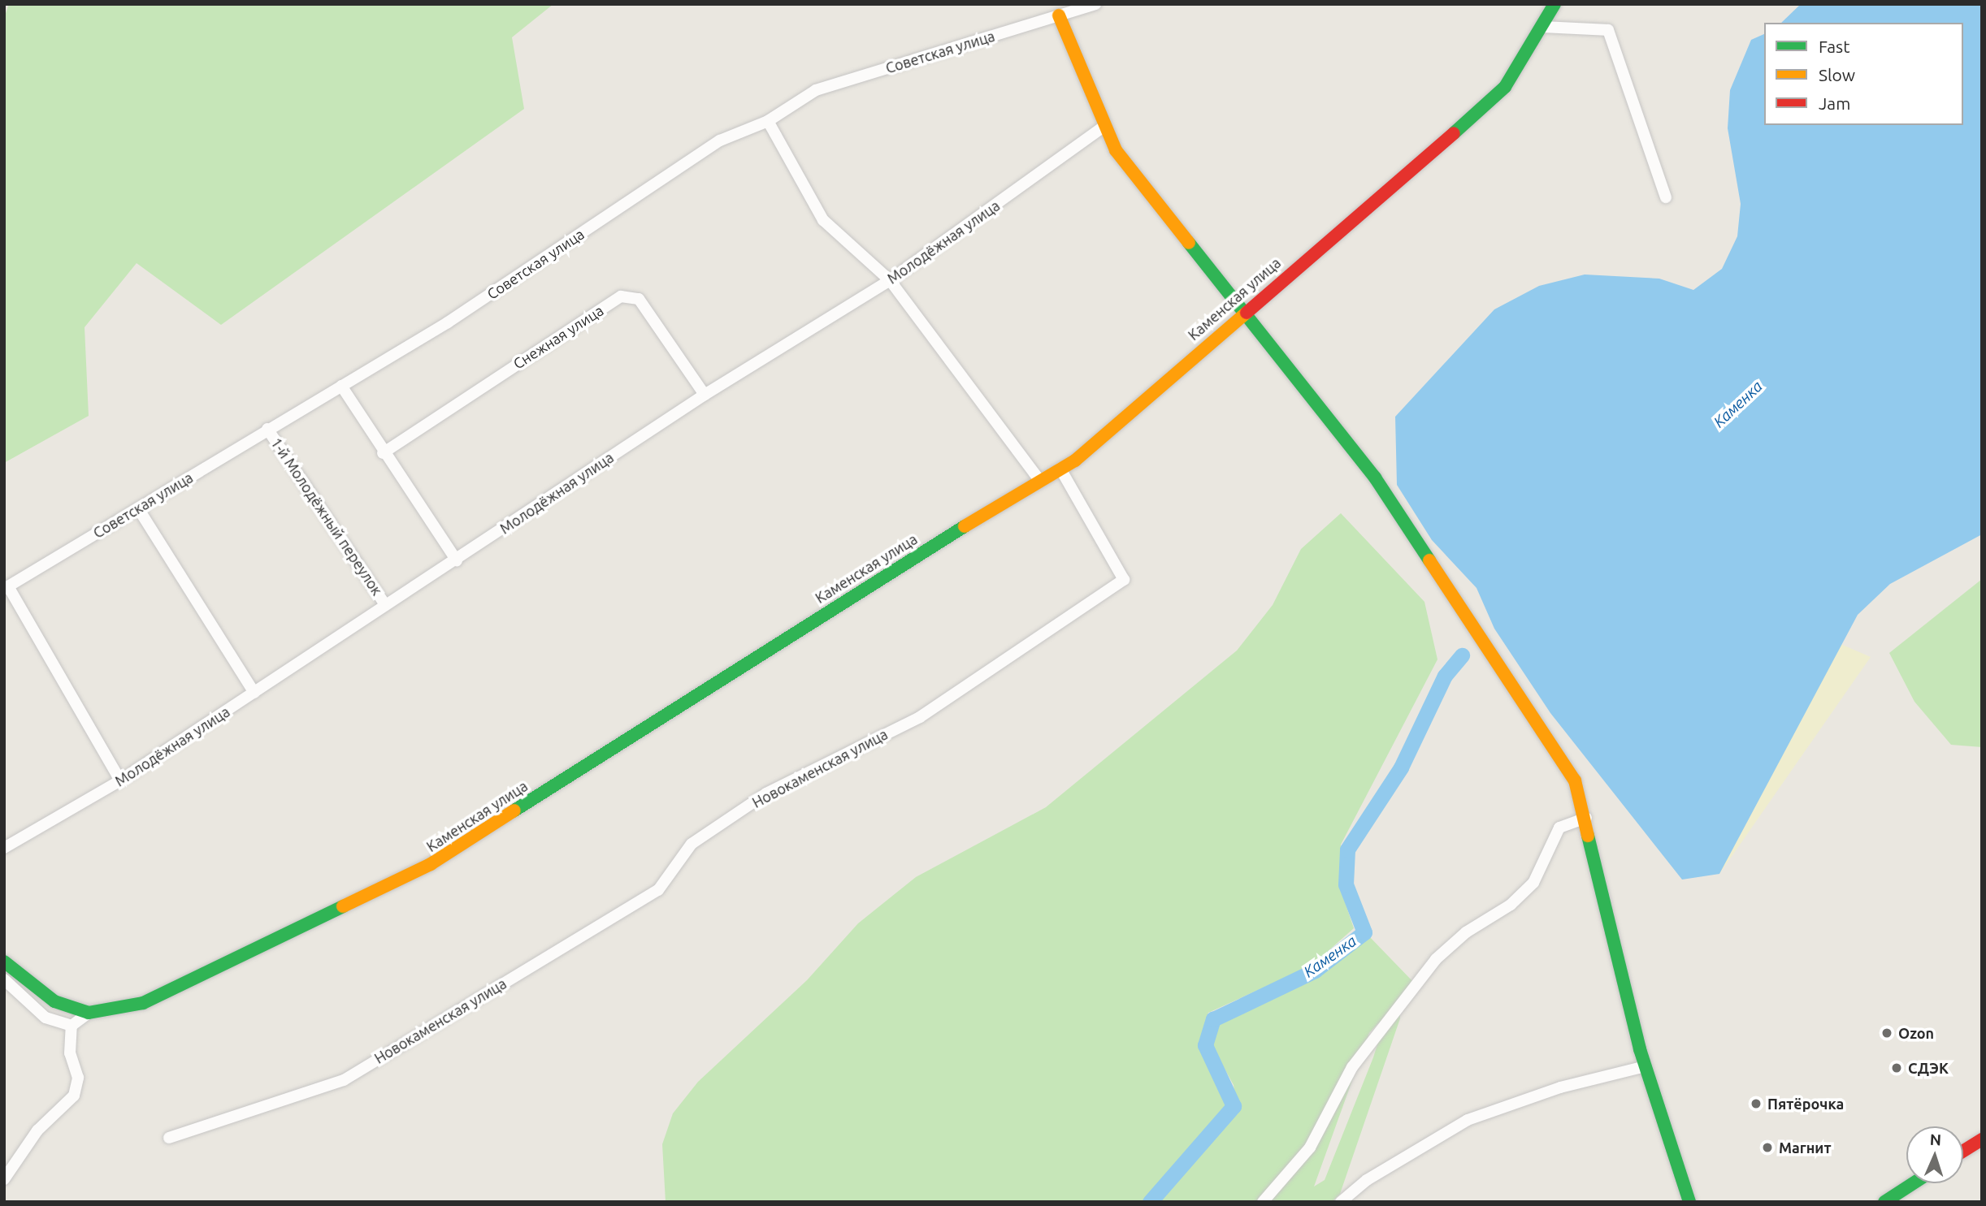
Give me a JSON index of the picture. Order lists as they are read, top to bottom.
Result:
{
  "streets": {
    "street": [
      "Советская улица",
      "Молодёжная улица",
      "Каменская улица",
      "Снежная улица",
      "1-й Молодёжный переулок",
      "Новокаменская улица"
    ]
  },
  "crossings": [
    ["Советская улица", "1-й Молодёжный переулок"],
    ["Молодёжная улица", "Снежная улица"],
    ["Молодёжная улица", "1-й Молодёжный переулок"],
    ["Каменская улица", "Новокаменская улица"]
  ],
  "water": ["Каменка"],
  "places": [
    "Ozon",
    "СДЭК",
    "Пятёрочка",
    "Магнит"
  ],
  "legend": ["Fast", "Slow", "Jam"],
  "north": "top"
}
